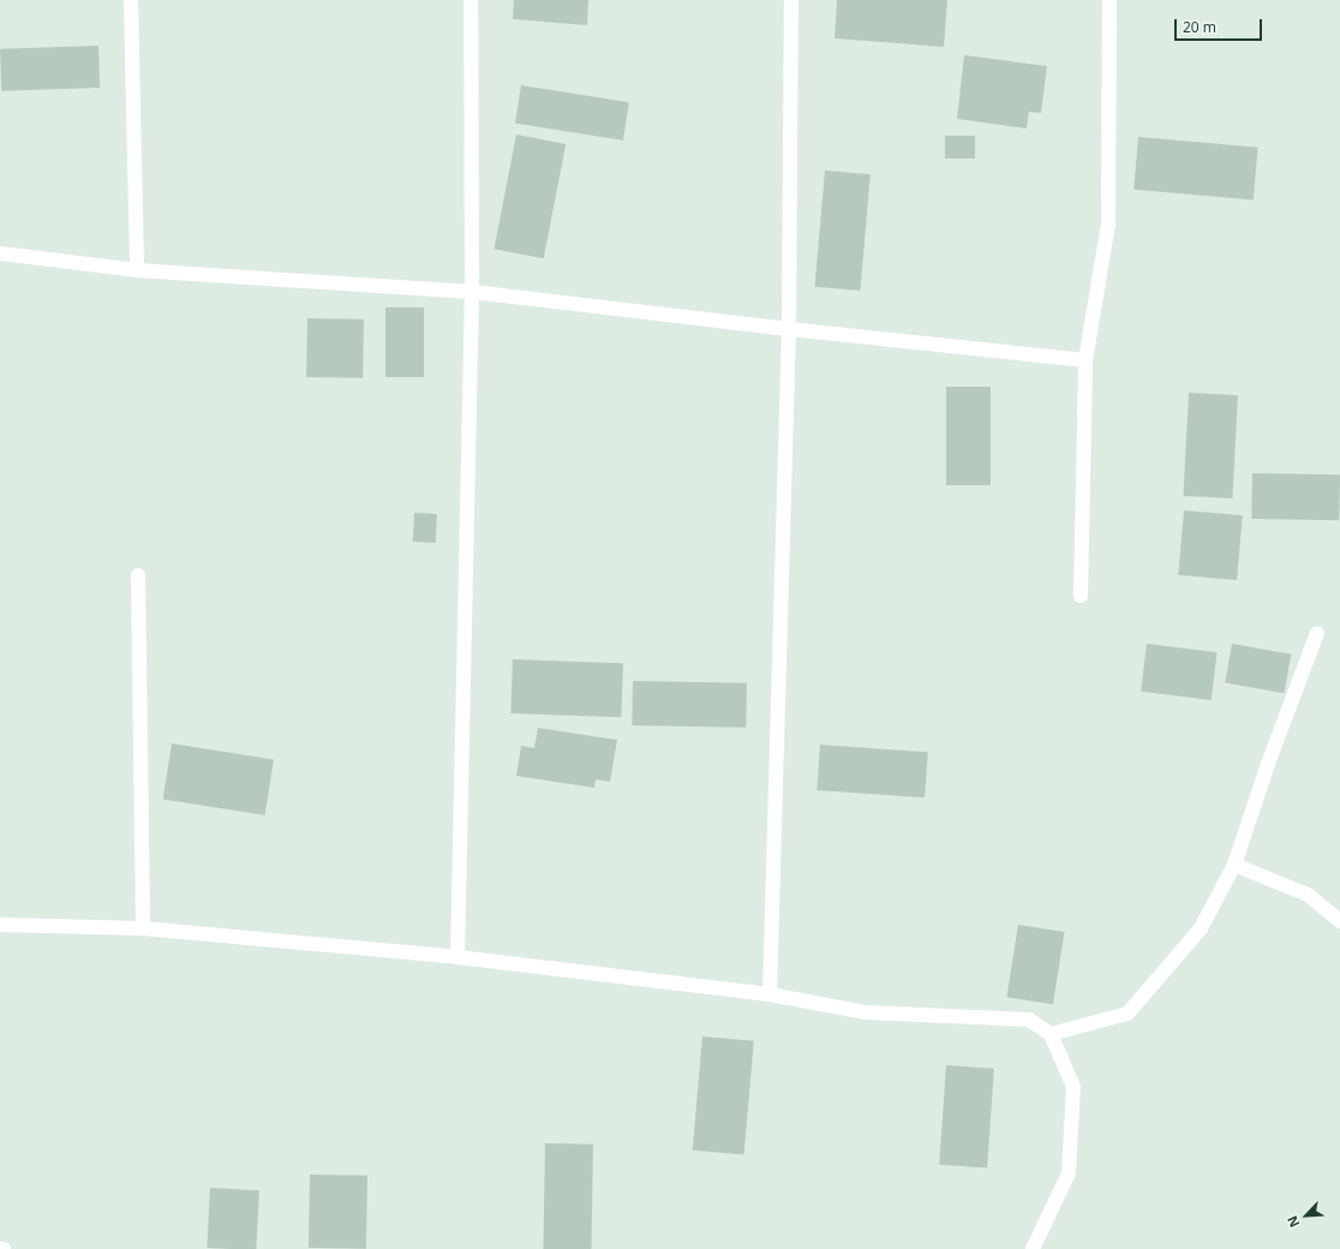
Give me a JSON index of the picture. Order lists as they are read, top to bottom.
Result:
{
  "scale_bar": "20 m",
  "north": "bottom left"
}
